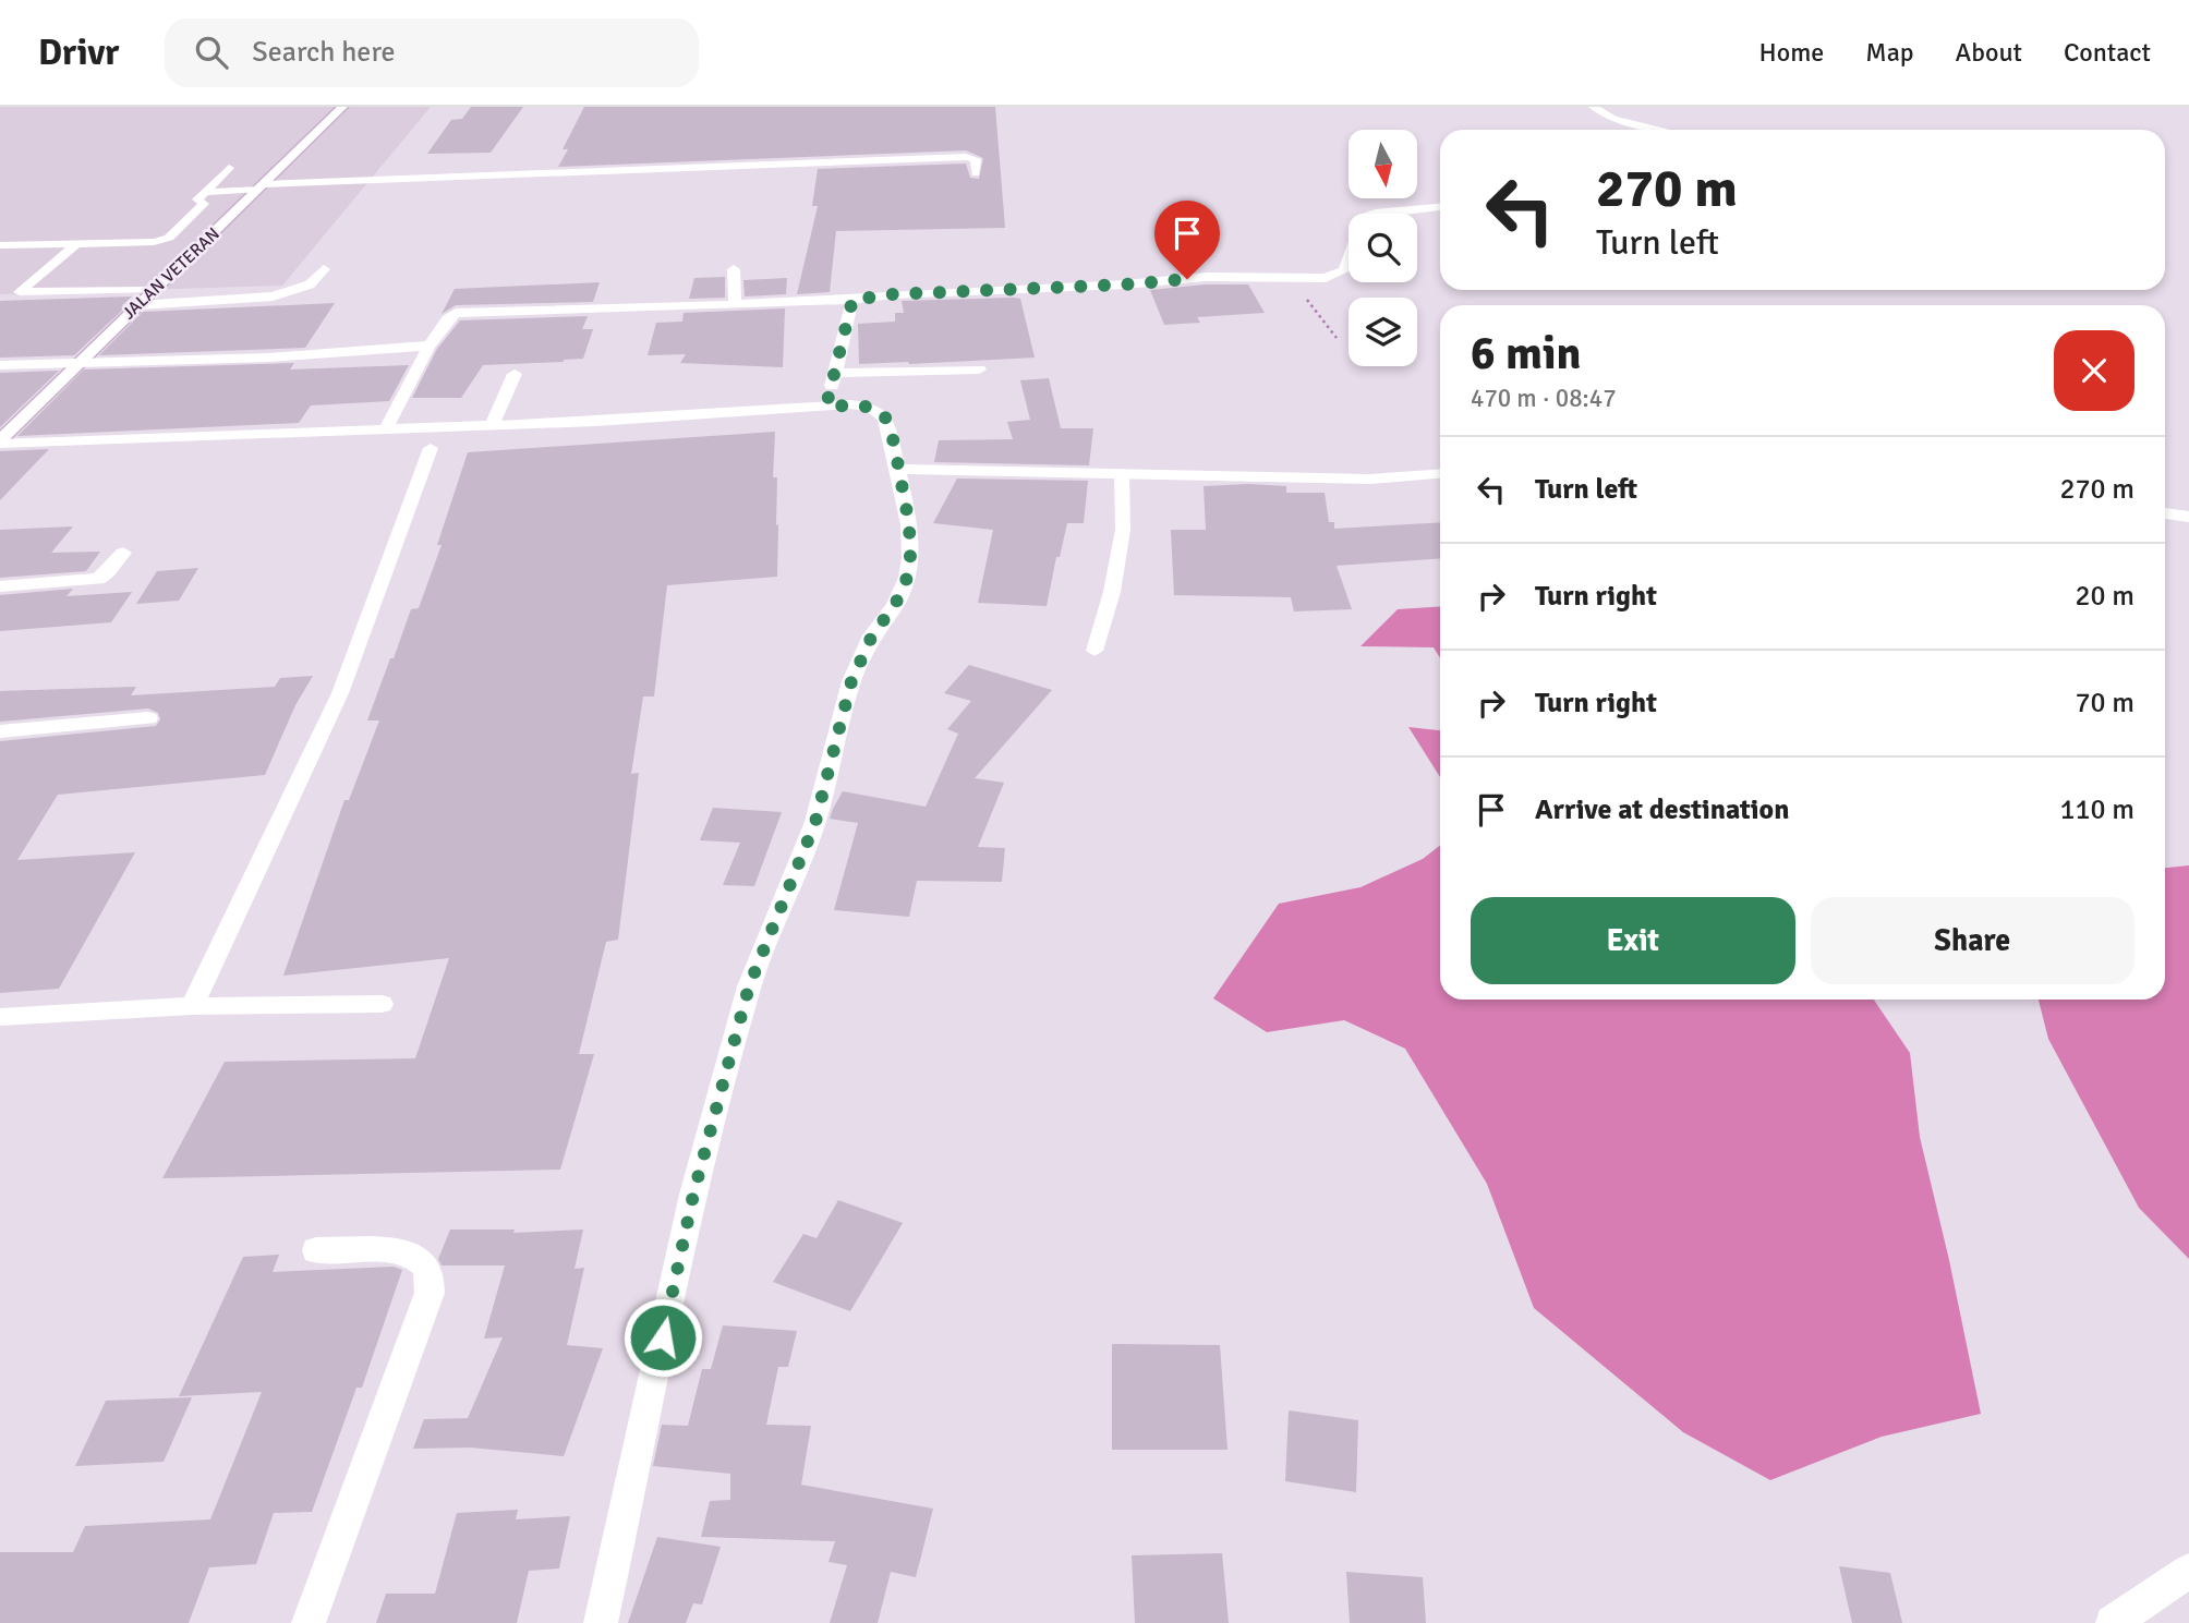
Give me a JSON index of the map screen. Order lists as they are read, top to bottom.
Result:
{
  "streets": {
    "street": ["JALAN VETERAN"]
  },
  "north": "bottom",
  "page": {
    "header": "Drivr",
    "search": "Search here",
    "nav": [
      "Home",
      "Map",
      "About",
      "Contact"
    ],
    "turn": ["270 m", "Turn left"],
    "heading": ["6 min", "470 m · 08:47"],
    "list": [
      {
        "name": "Turn left",
        "value": "270 m"
      },
      {
        "name": "Turn right",
        "value": "20 m"
      },
      {
        "name": "Turn right",
        "value": "70 m"
      },
      {
        "name": "Arrive at destination",
        "value": "110 m"
      }
    ],
    "buttons": ["Exit", "Share"]
  }
}
